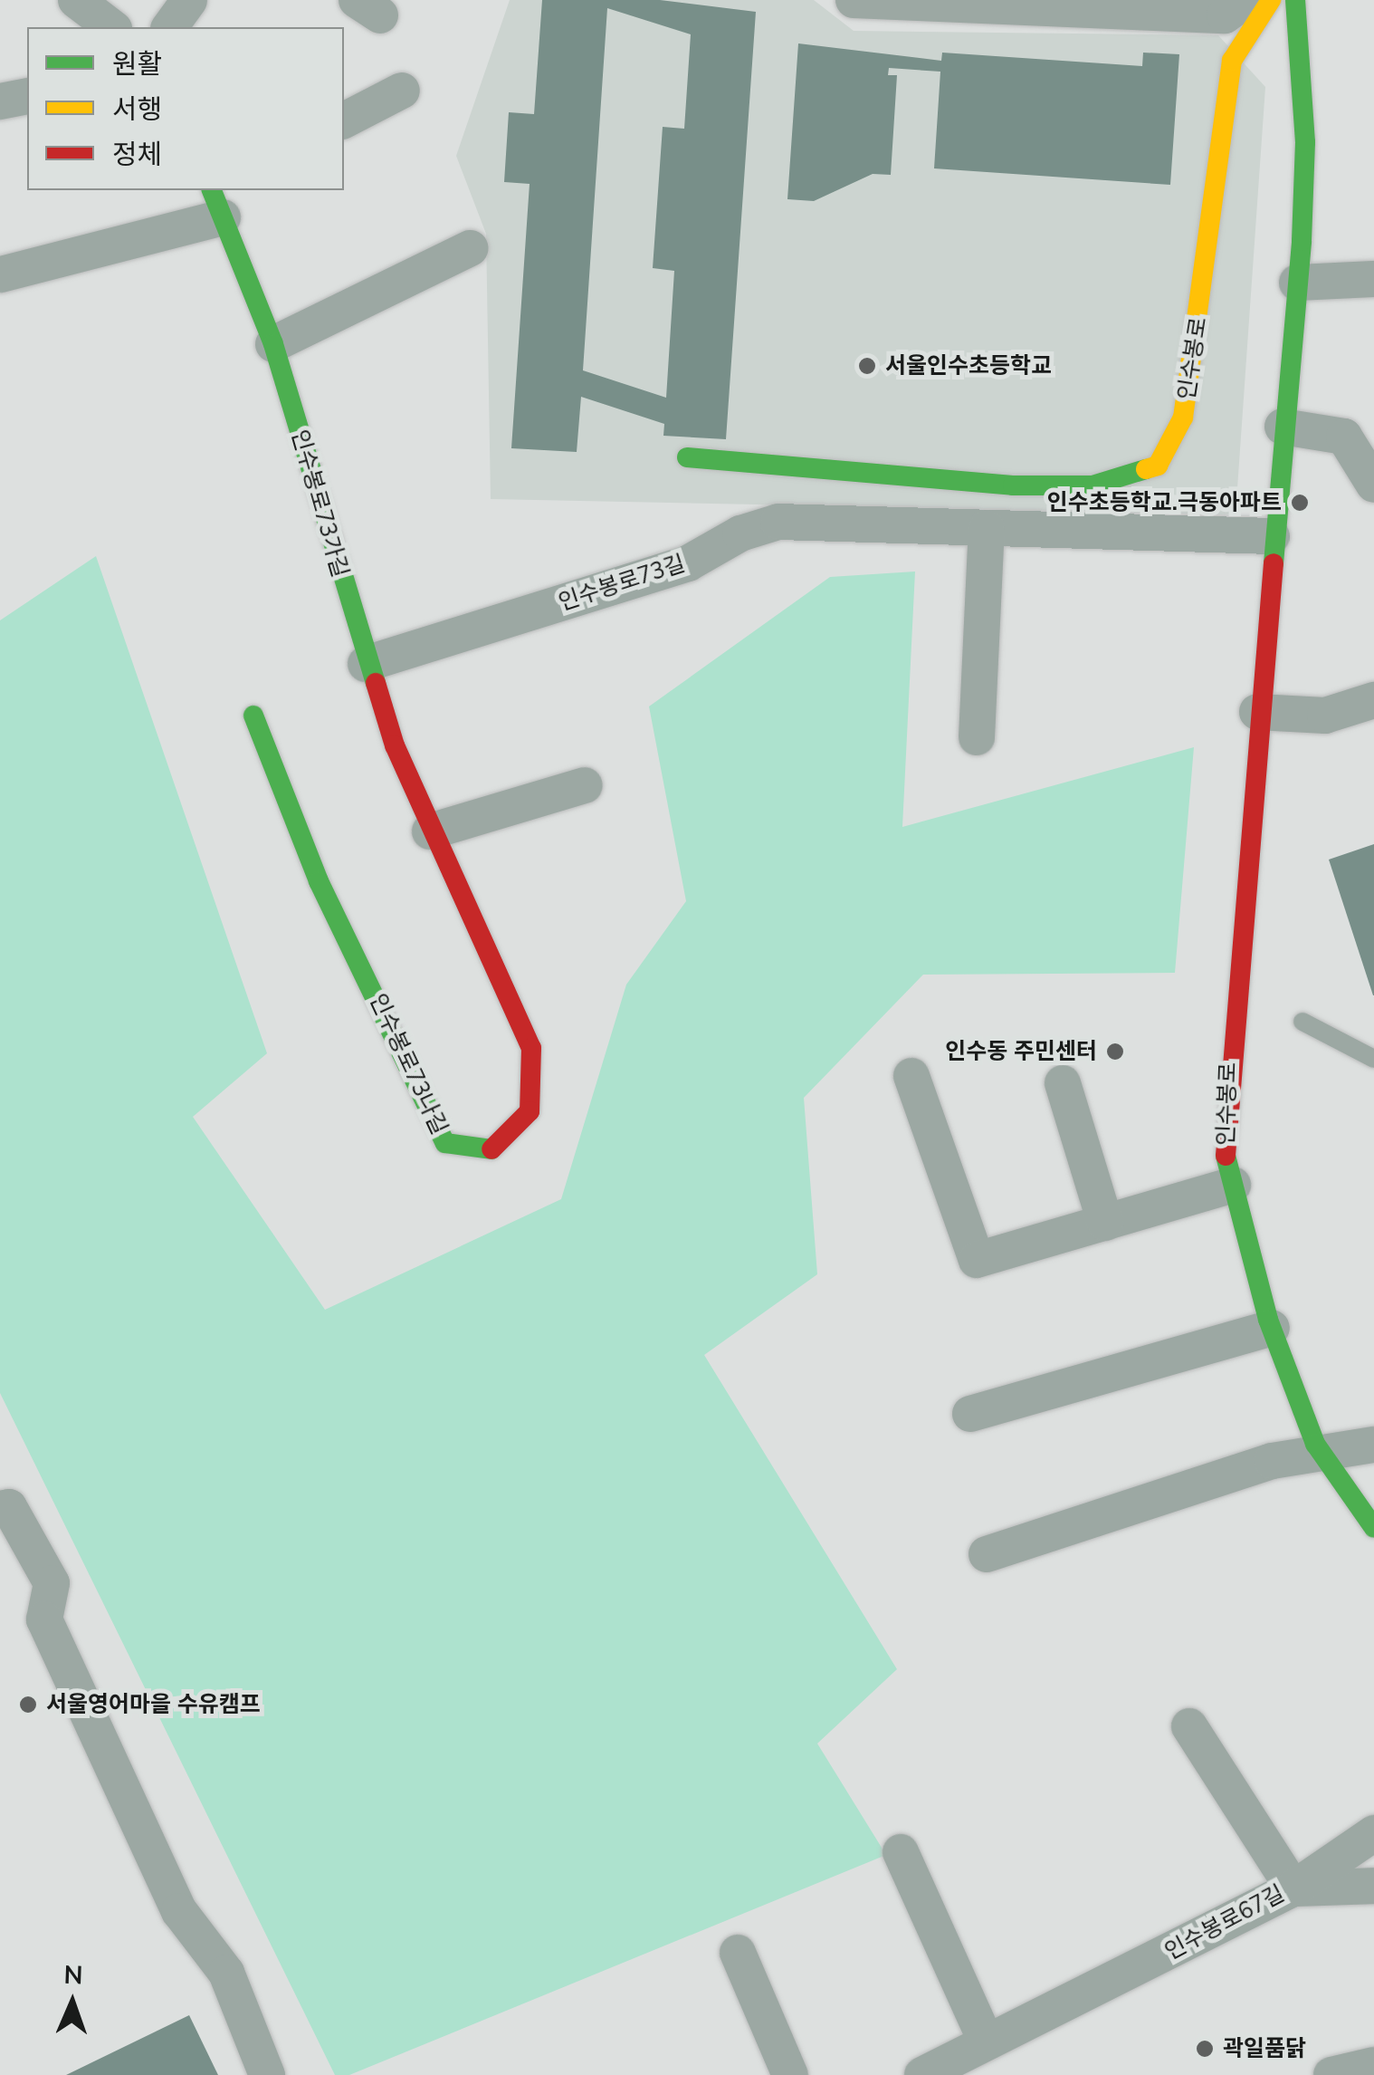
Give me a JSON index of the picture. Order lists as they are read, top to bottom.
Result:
{
  "streets": {
    "street": [
      "인수봉로",
      "인수봉로73가길",
      "인수봉로73길",
      "인수봉로73나길",
      "인수봉로67길"
    ]
  },
  "crossings": [
    ["인수봉로", "인수봉로73길"],
    ["인수봉로73가길", "인수봉로73길"],
    ["인수봉로73가길", "인수봉로73나길"],
    ["인수봉로73길", "인수봉로73나길"]
  ],
  "places": [
    "서울인수초등학교",
    "인수초등학교.극동아파트",
    "인수동 주민센터",
    "서울영어마을 수유캠프",
    "곽일품닭"
  ],
  "legend": ["원활", "서행", "정체"],
  "north": "top"
}
